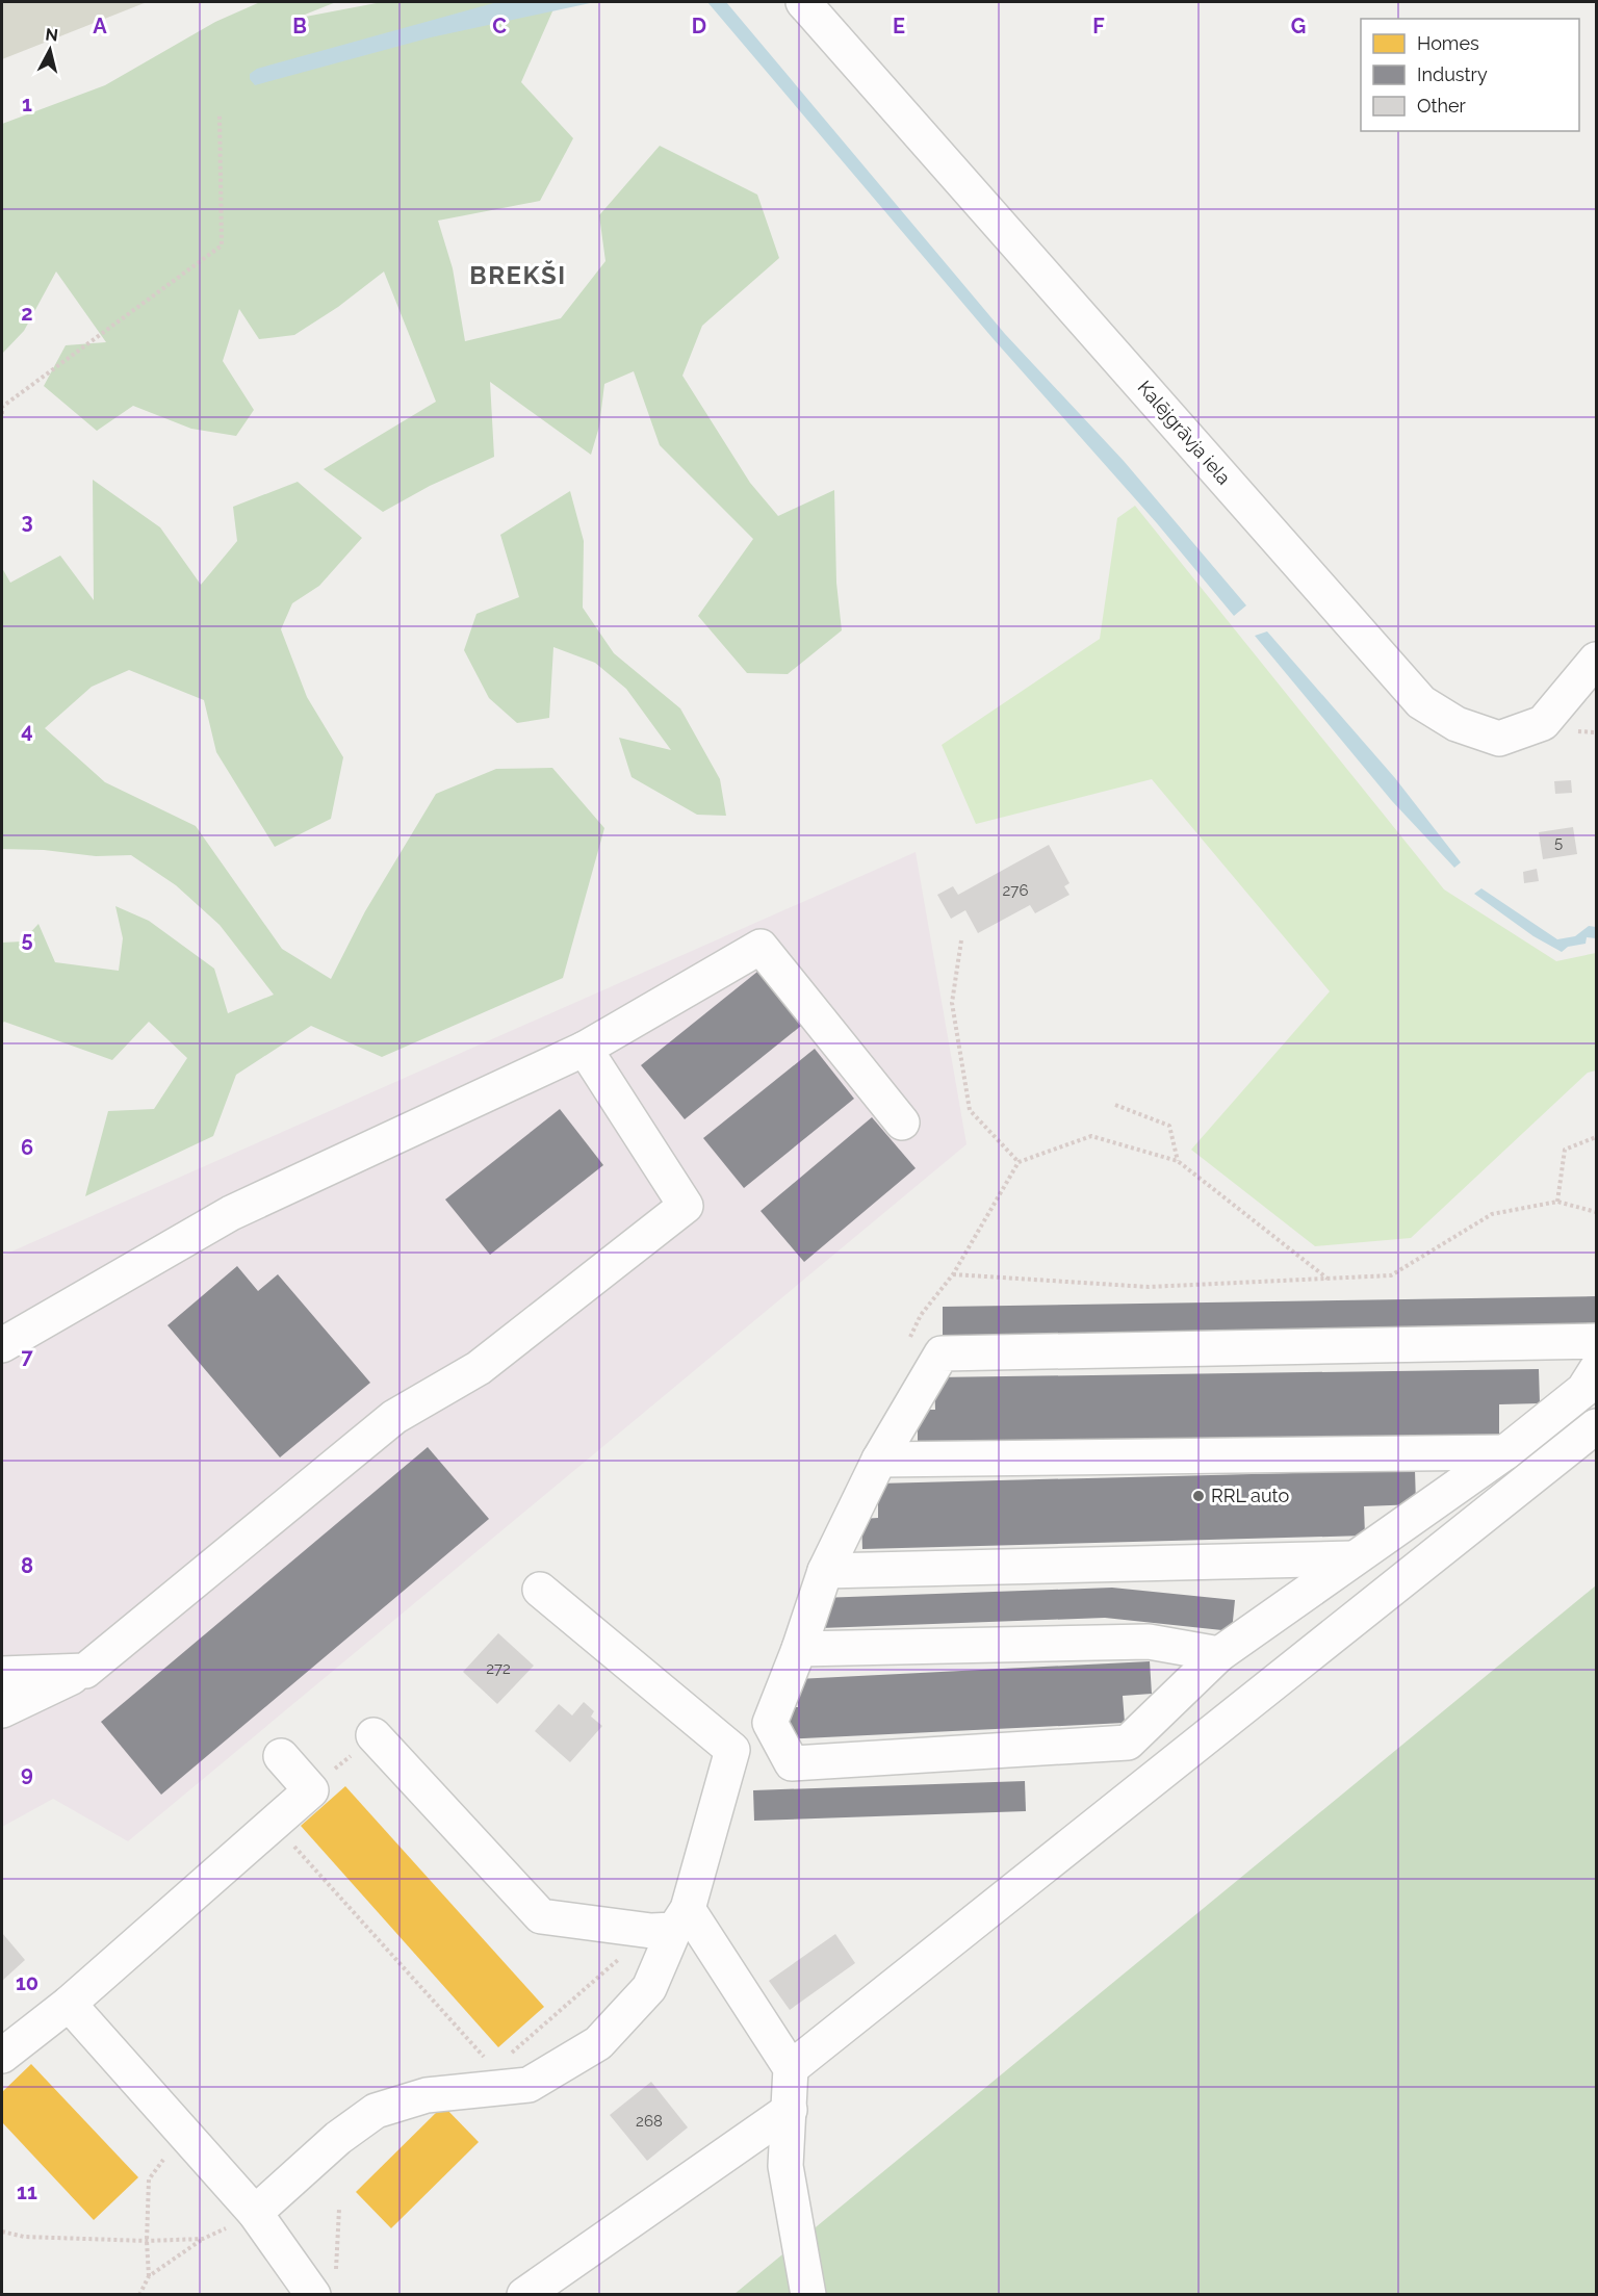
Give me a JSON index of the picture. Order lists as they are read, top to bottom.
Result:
{
  "streets": {
    "street": ["Kalējgrāvja iela"]
  },
  "districts": ["BREKŠI"],
  "places": ["RRL auto"],
  "house_numbers": [
    "5",
    "276",
    "272",
    "268"
  ],
  "legend": ["Homes", "Industry", "Other"],
  "north": "top",
  "grid": {
    "columns": [
      "A",
      "B",
      "C",
      "D",
      "E",
      "F",
      "G"
    ],
    "rows": [
      "1",
      "2",
      "3",
      "4",
      "5",
      "6",
      "7",
      "8",
      "9",
      "10",
      "11"
    ]
  }
}
